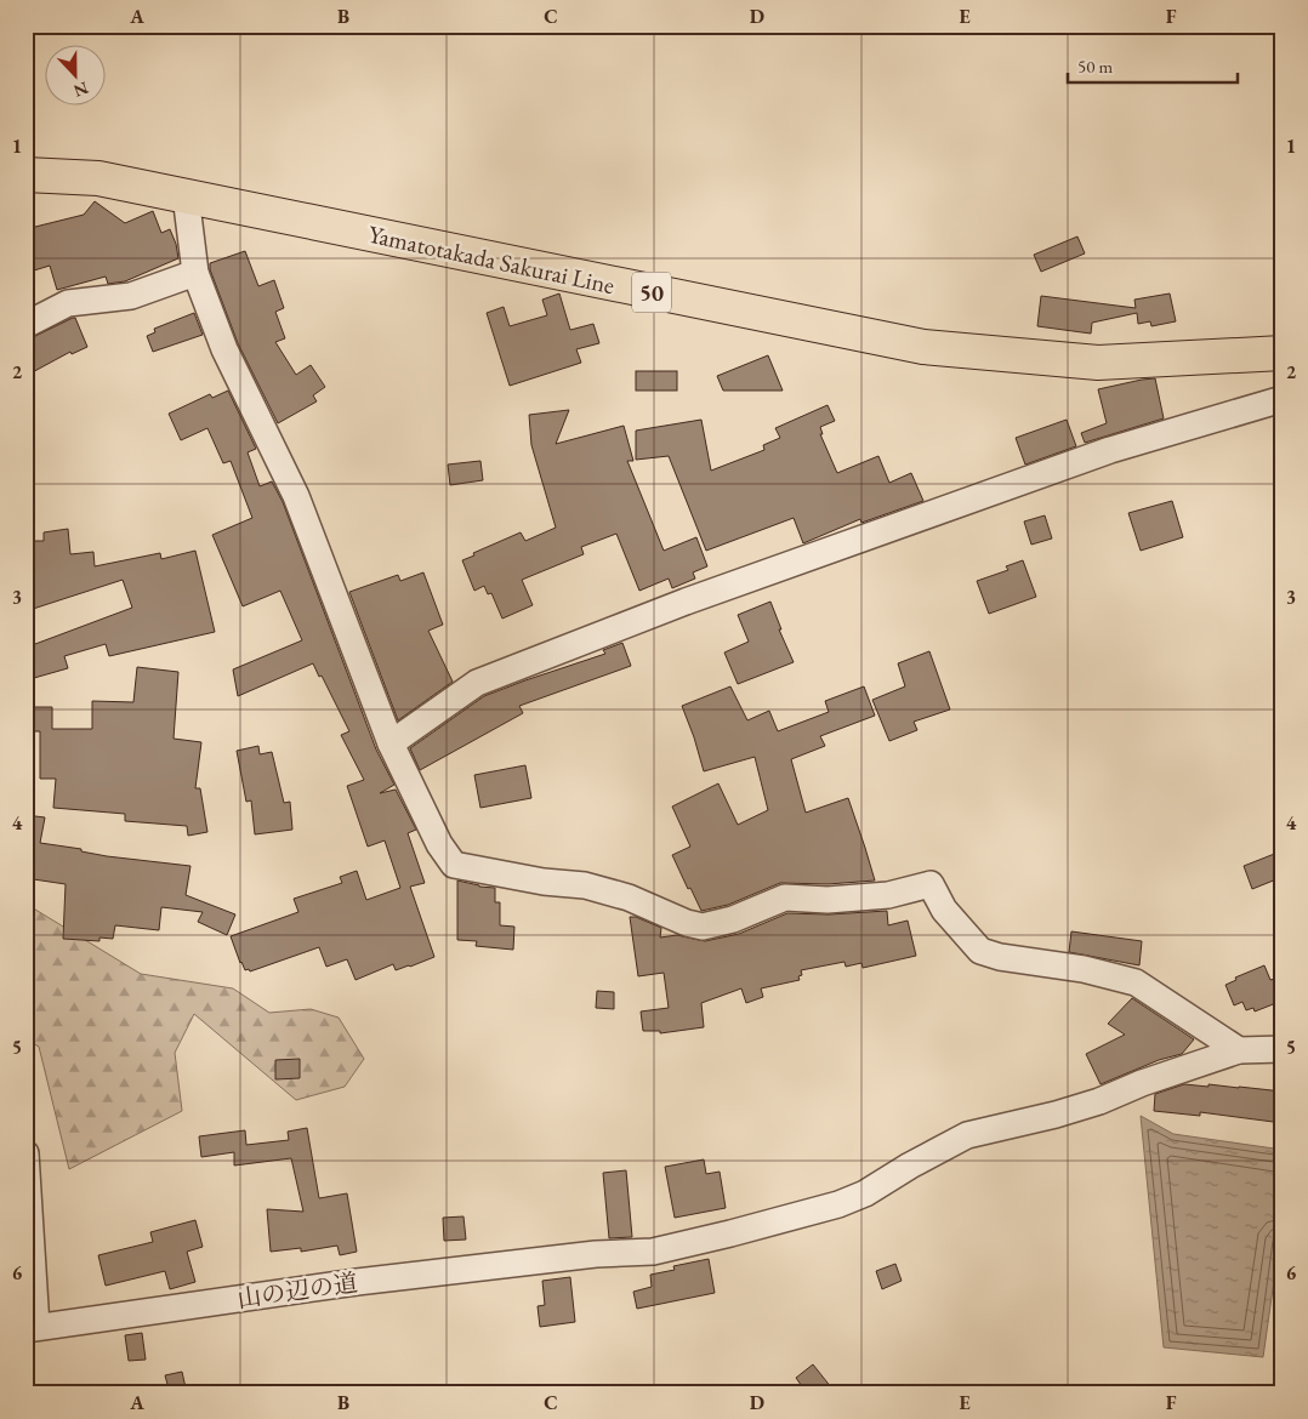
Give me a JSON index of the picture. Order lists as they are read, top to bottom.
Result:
{
  "streets": {
    "main road": ["Yamatotakada Sakurai Line", "50"],
    "street": ["山の辺の道"]
  },
  "scale_bar": "50 m",
  "north": "bottom",
  "grid": {
    "columns": [
      "A",
      "B",
      "C",
      "D",
      "E",
      "F"
    ],
    "rows": [
      "1",
      "2",
      "3",
      "4",
      "5",
      "6"
    ]
  }
}
